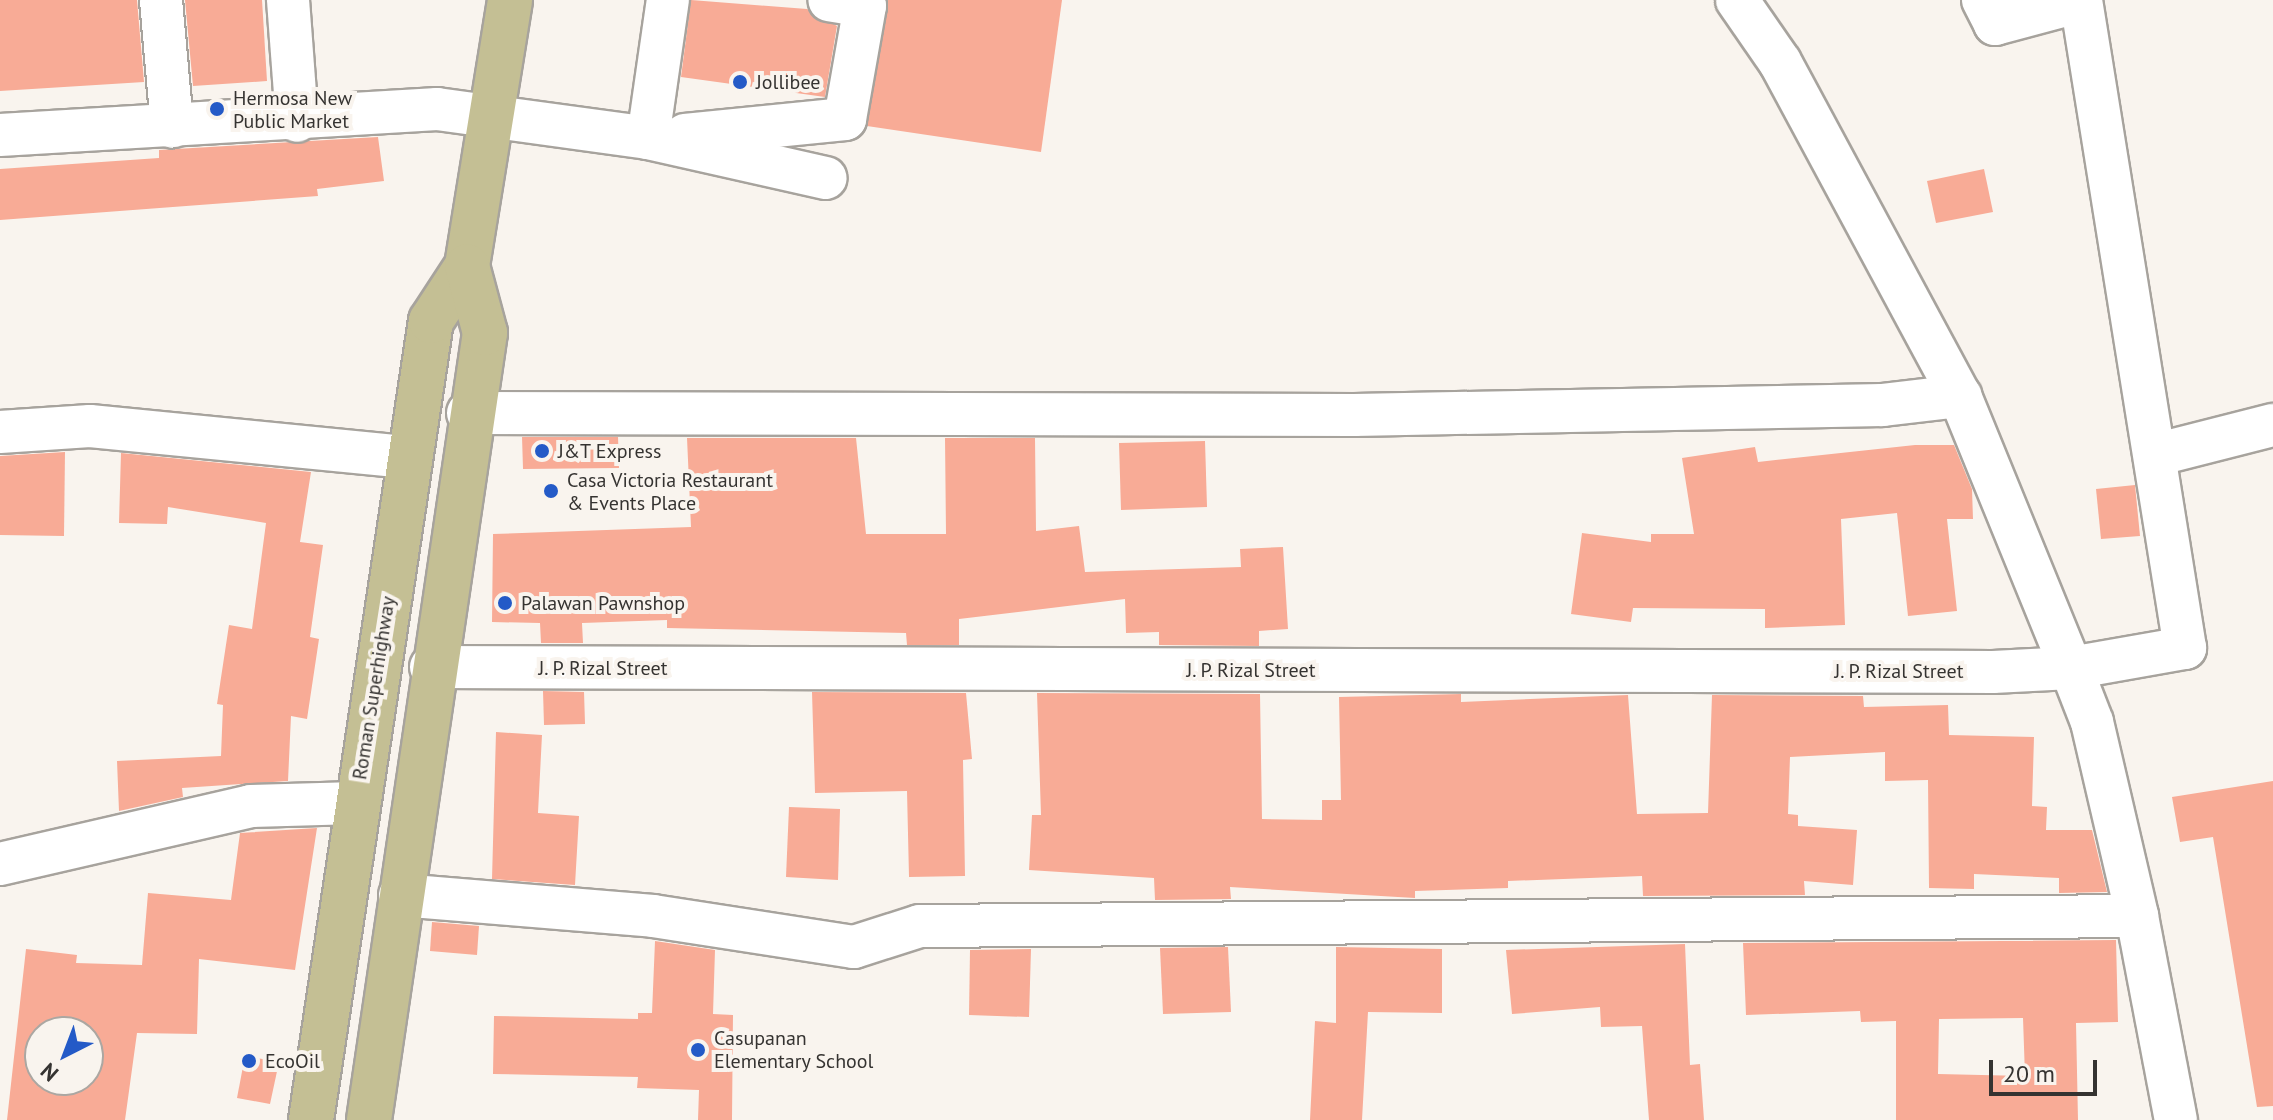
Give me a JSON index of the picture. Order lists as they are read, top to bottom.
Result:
{
  "streets": {
    "main road": ["Roman Superhighway"],
    "street": ["J. P. Rizal Street"]
  },
  "crossings": [
    ["J. P. Rizal Street", "Roman Superhighway"]
  ],
  "places": [
    "Jollibee",
    "Hermosa New Public Market",
    "J&T Express",
    "Casa Victoria Restaurant & Events Place",
    "Palawan Pawnshop",
    "Casupanan Elementary School",
    "EcoOil"
  ],
  "scale_bar": "20 m",
  "north": "bottom left"
}
